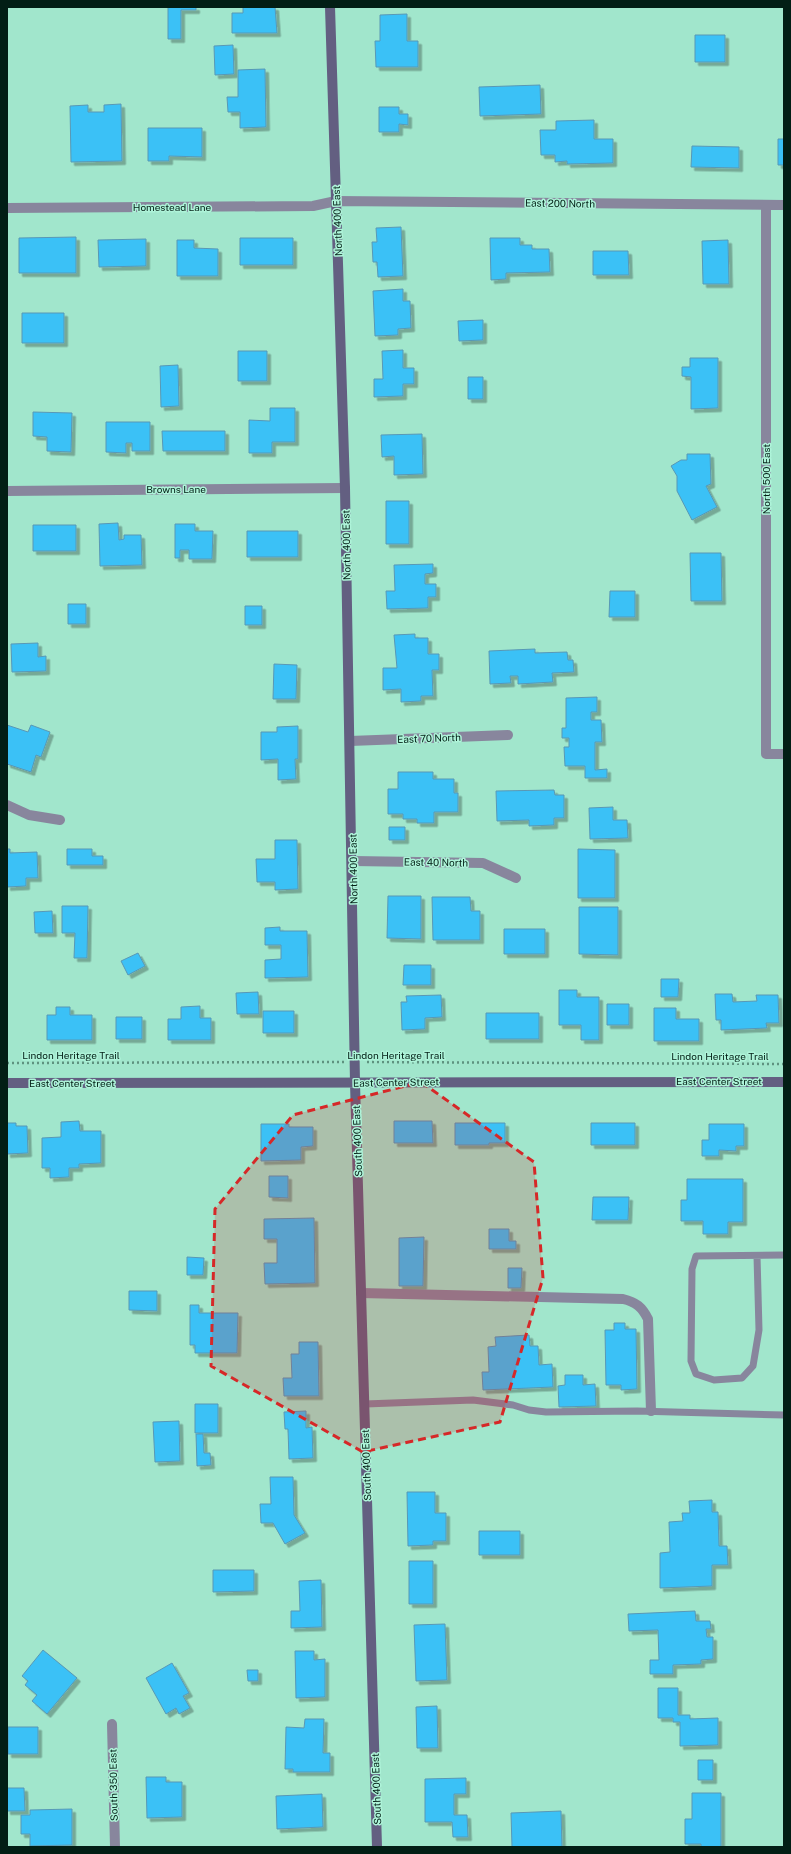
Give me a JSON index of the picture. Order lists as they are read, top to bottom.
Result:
{
  "streets": {
    "street": [
      "East 200 North",
      "Homestead Lane",
      "North 400 East",
      "North 500 East",
      "Browns Lane",
      "East 70 North",
      "East 40 North",
      "East Center Street",
      "South 400 East",
      "South 350 East"
    ],
    "path": ["Lindon Heritage Trail"]
  },
  "crossings": [
    ["East 200 North", "Homestead Lane"],
    ["East 200 North", "North 400 East"],
    ["East 200 North", "North 500 East"],
    ["Homestead Lane", "North 400 East"],
    ["North 400 East", "Browns Lane"],
    ["North 400 East", "East 70 North"],
    ["North 400 East", "East 40 North"],
    ["North 400 East", "Lindon Heritage Trail"],
    ["North 400 East", "East Center Street"],
    ["North 400 East", "South 400 East"],
    ["East Center Street", "South 400 East"]
  ]
}
